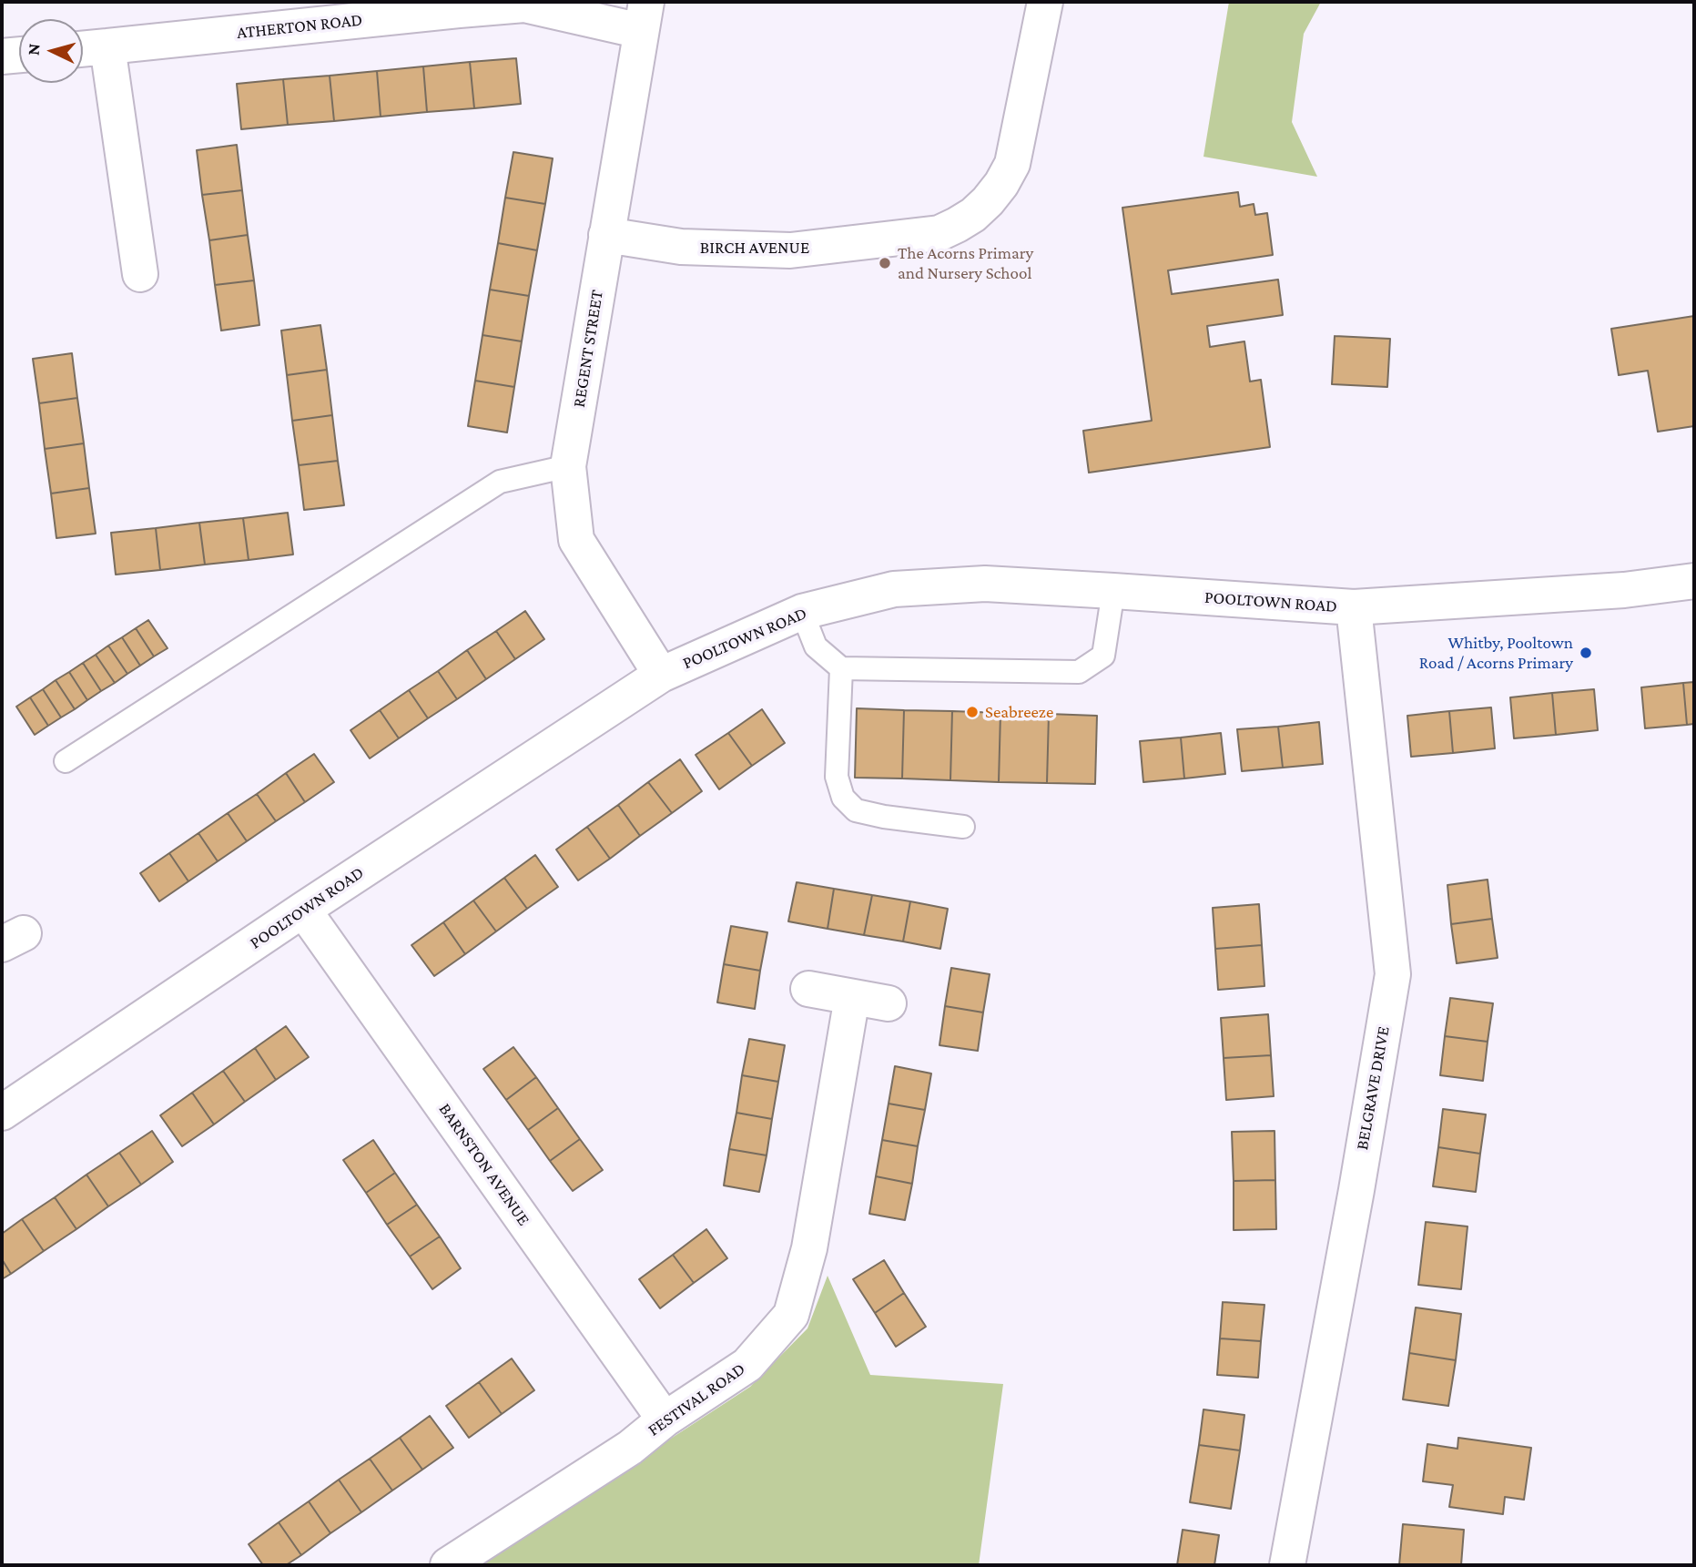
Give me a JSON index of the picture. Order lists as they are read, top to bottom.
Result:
{
  "streets": {
    "street": [
      "ATHERTON ROAD",
      "BIRCH AVENUE",
      "REGENT STREET",
      "POOLTOWN ROAD",
      "BELGRAVE DRIVE",
      "BARNSTON AVENUE",
      "FESTIVAL ROAD"
    ]
  },
  "crossings": [
    ["ATHERTON ROAD", "REGENT STREET"],
    ["BIRCH AVENUE", "REGENT STREET"],
    ["REGENT STREET", "POOLTOWN ROAD"],
    ["POOLTOWN ROAD", "BELGRAVE DRIVE"],
    ["POOLTOWN ROAD", "BARNSTON AVENUE"],
    ["BARNSTON AVENUE", "FESTIVAL ROAD"]
  ],
  "places": ["The Acorns Primary and Nursery School", "Whitby, Pooltown Road / Acorns Primary", "Seabreeze"],
  "north": "left"
}
